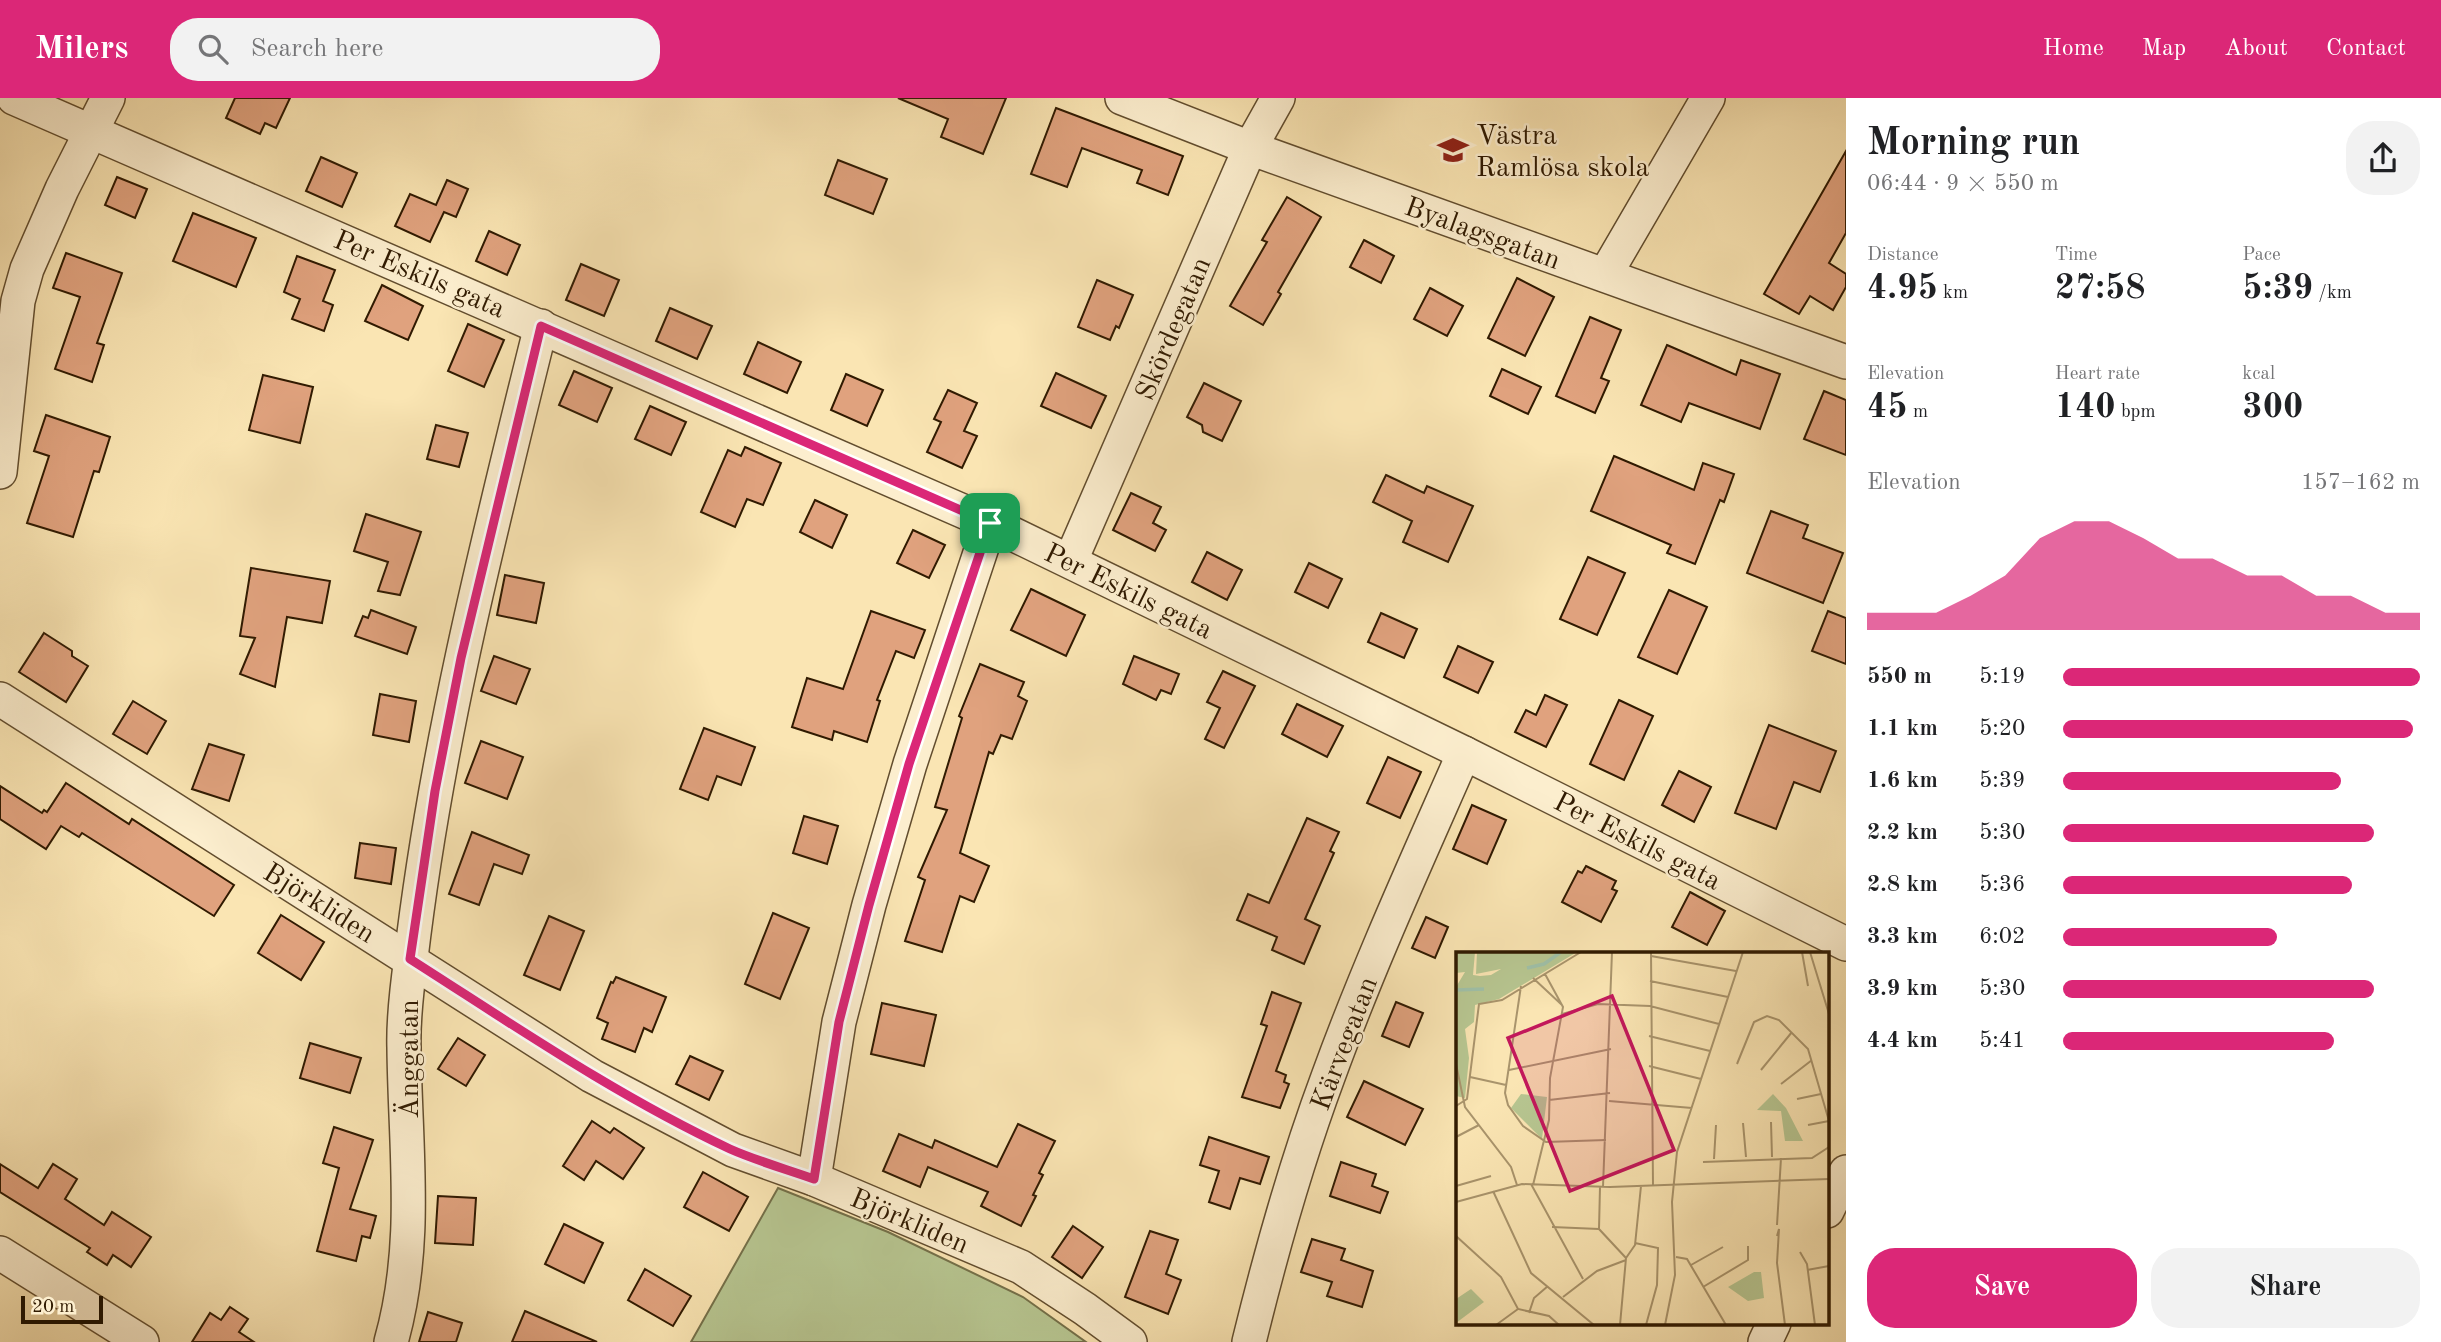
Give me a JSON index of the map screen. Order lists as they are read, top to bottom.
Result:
{
  "streets": {
    "street": [
      "Byalagsgatan",
      "Per Eskils gata",
      "Skördegatan",
      "Björkliden",
      "Kärvegatan",
      "Änggatan"
    ]
  },
  "crossings": [
    ["Byalagsgatan", "Skördegatan"],
    ["Per Eskils gata", "Skördegatan"],
    ["Per Eskils gata", "Kärvegatan"],
    ["Per Eskils gata", "Änggatan"],
    ["Björkliden", "Änggatan"]
  ],
  "places": {
    "school or university": ["Västra Ramlösa skola"]
  },
  "scale_bar": "20 m",
  "page": {
    "header": "Milers",
    "search": "Search here",
    "nav": [
      "Home",
      "Map",
      "About",
      "Contact"
    ],
    "heading": ["Morning run", "06:44 · 9 × 550 m"],
    "stats": [
      ["Distance", "4.95 km"],
      ["Time", "27:58"],
      ["Pace", "5:39 /km"],
      ["Elevation", "45 m"],
      ["Heart rate", "140 bpm"],
      ["kcal", "300"]
    ],
    "chart": ["Elevation", "157–162 m"],
    "list": [
      {
        "name": "550 m",
        "note": "5:19"
      },
      {
        "name": "1.1 km",
        "note": "5:20"
      },
      {
        "name": "1.6 km",
        "note": "5:39"
      },
      {
        "name": "2.2 km",
        "note": "5:30"
      },
      {
        "name": "2.8 km",
        "note": "5:36"
      },
      {
        "name": "3.3 km",
        "note": "6:02"
      },
      {
        "name": "3.9 km",
        "note": "5:30"
      },
      {
        "name": "4.4 km",
        "note": "5:41"
      }
    ],
    "buttons": ["Save", "Share"],
    "scale": "20 m"
  }
}
